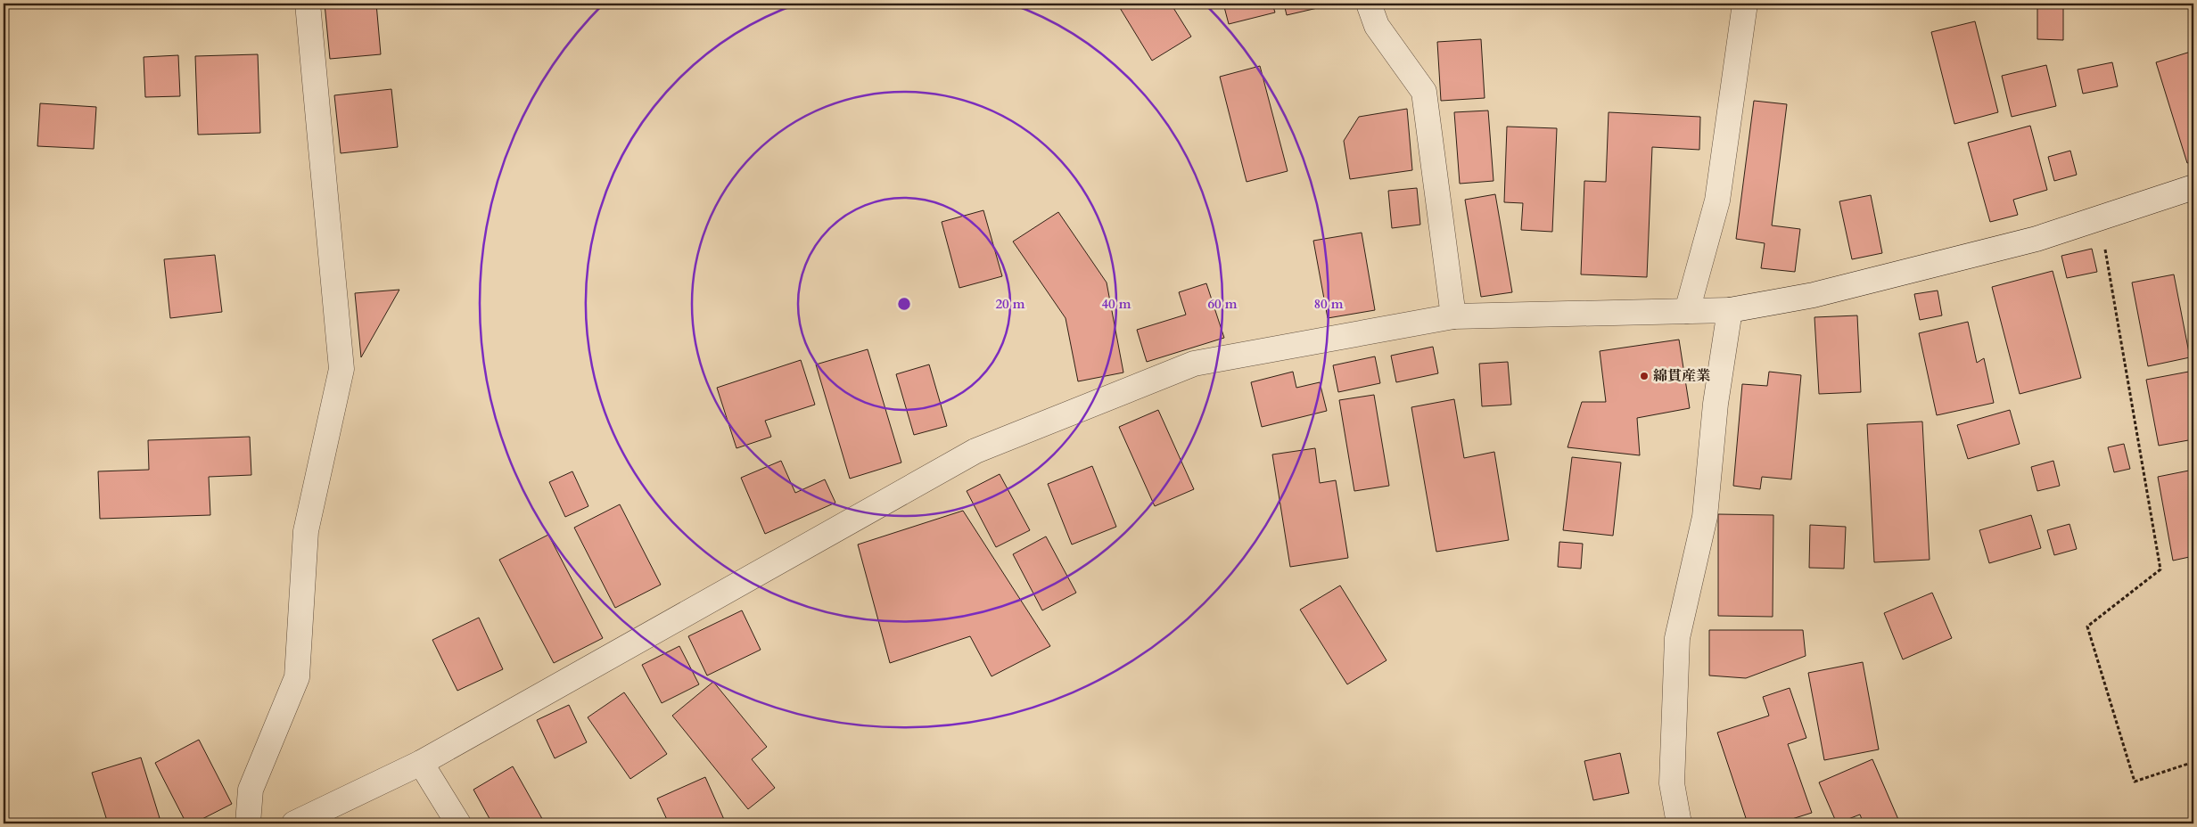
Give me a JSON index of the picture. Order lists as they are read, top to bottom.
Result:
{
  "places": ["綿貫産業"],
  "rings": [
    "20 m",
    "40 m",
    "60 m",
    "80 m"
  ]
}
